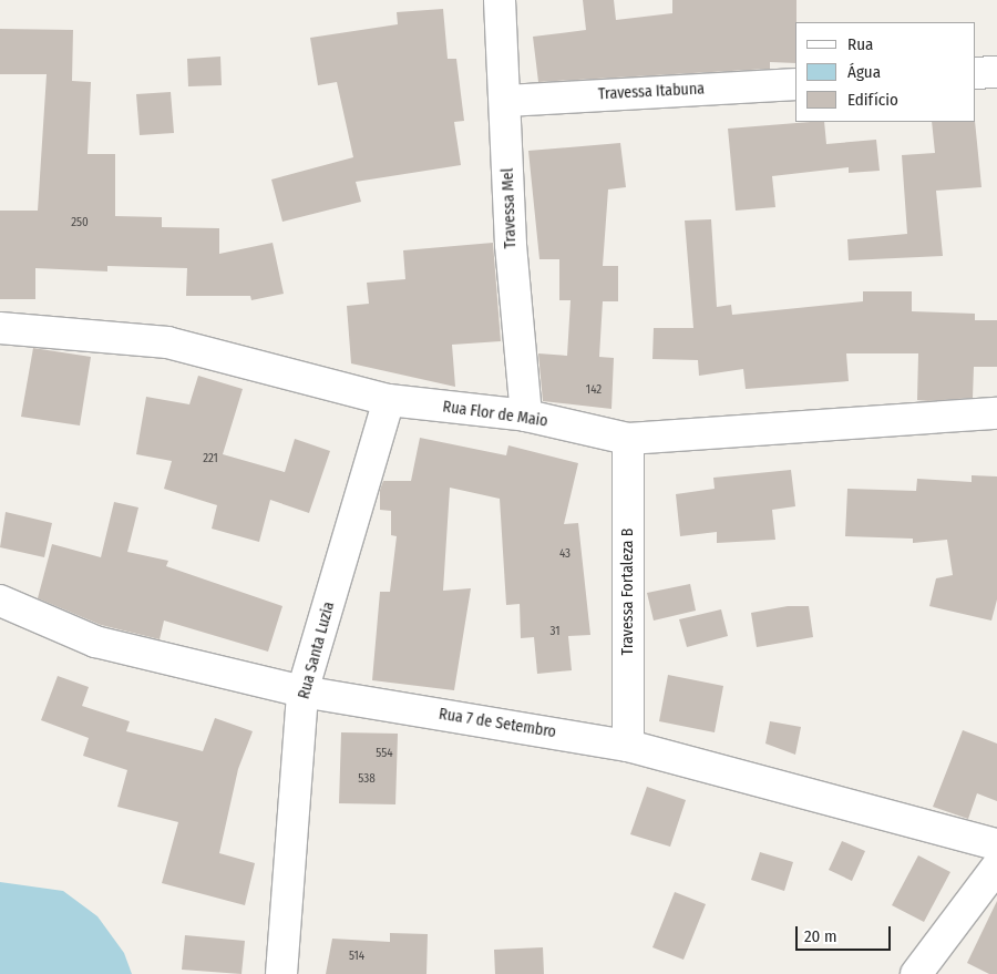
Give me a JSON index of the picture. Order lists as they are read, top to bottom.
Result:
{
  "streets": {
    "street": [
      "Travessa Itabuna",
      "Travessa Mel",
      "Rua Flor de Maio",
      "Travessa Fortaleza B",
      "Rua Santa Luzia",
      "Rua 7 de Setembro"
    ]
  },
  "crossings": [
    ["Travessa Itabuna", "Travessa Mel"],
    ["Travessa Mel", "Rua Flor de Maio"],
    ["Rua Flor de Maio", "Travessa Fortaleza B"],
    ["Rua Flor de Maio", "Rua Santa Luzia"],
    ["Travessa Fortaleza B", "Rua 7 de Setembro"],
    ["Rua Santa Luzia", "Rua 7 de Setembro"]
  ],
  "house_numbers": [
    "250",
    "142",
    "221",
    "43",
    "31",
    "554",
    "538",
    "514"
  ],
  "legend": ["Rua", "Água", "Edifício"],
  "scale_bar": "20 m"
}
